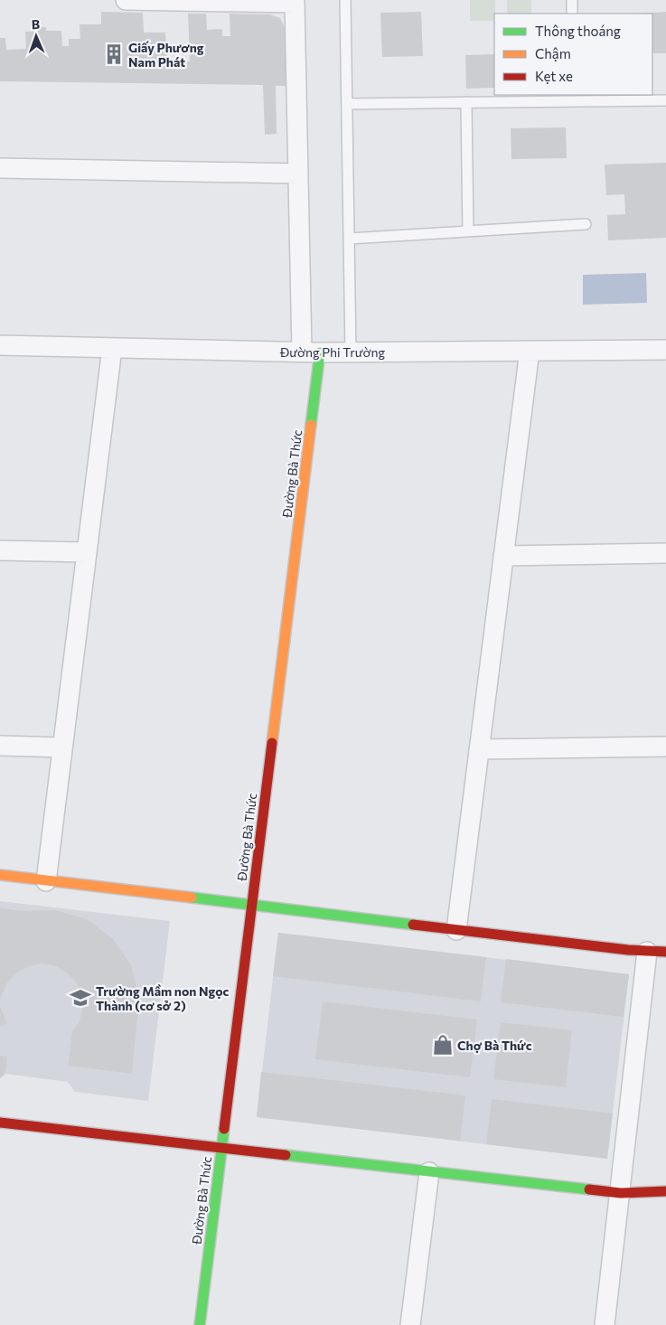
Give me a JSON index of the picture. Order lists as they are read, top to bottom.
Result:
{
  "streets": {
    "street": ["Đường Phi Trường", "Đường Bà Thức"]
  },
  "crossings": [
    ["Đường Phi Trường", "Đường Bà Thức"]
  ],
  "places": {
    "building": ["Giấy Phương Nam Phát"],
    "school or university": ["Trường Mầm non Ngọc Thành (cơ sở 2)"],
    "shop": ["Chợ Bà Thức"]
  },
  "legend": ["Thông thoáng", "Chậm", "Kẹt xe"],
  "north": "top"
}
